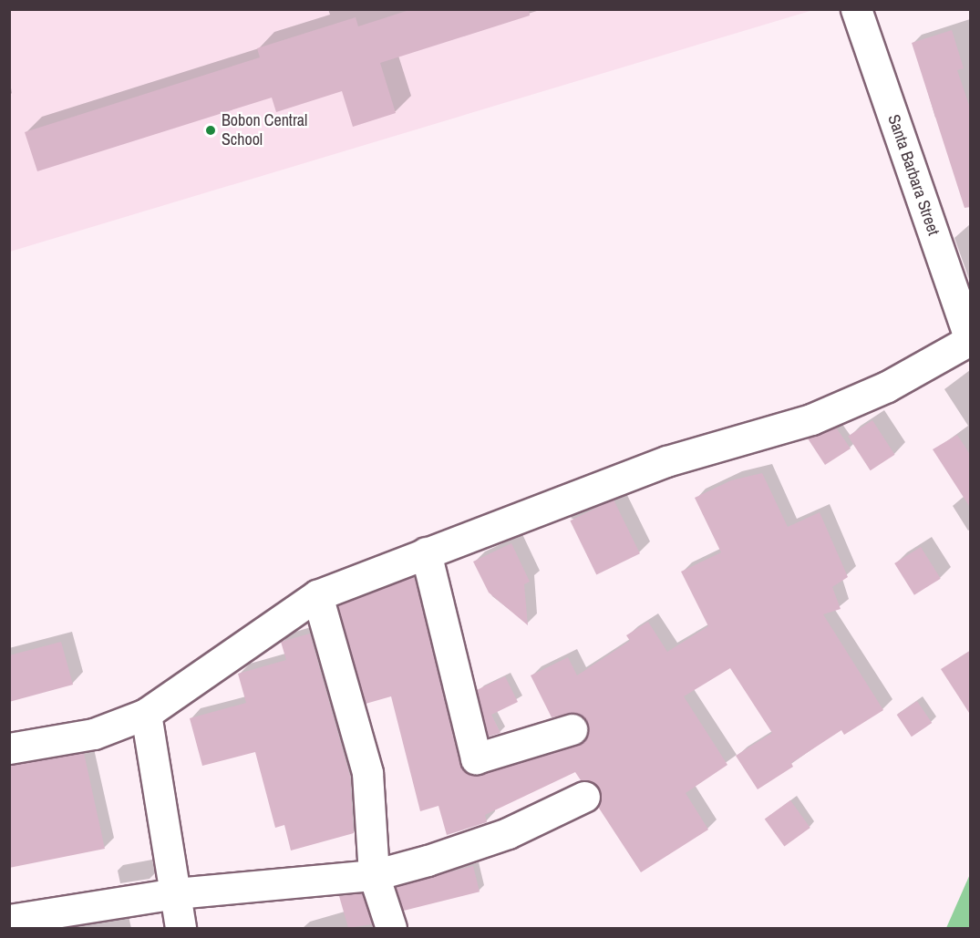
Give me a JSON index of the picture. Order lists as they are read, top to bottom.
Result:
{
  "streets": {
    "street": ["Santa Barbara Street"]
  },
  "places": ["Bobon Central School"]
}
